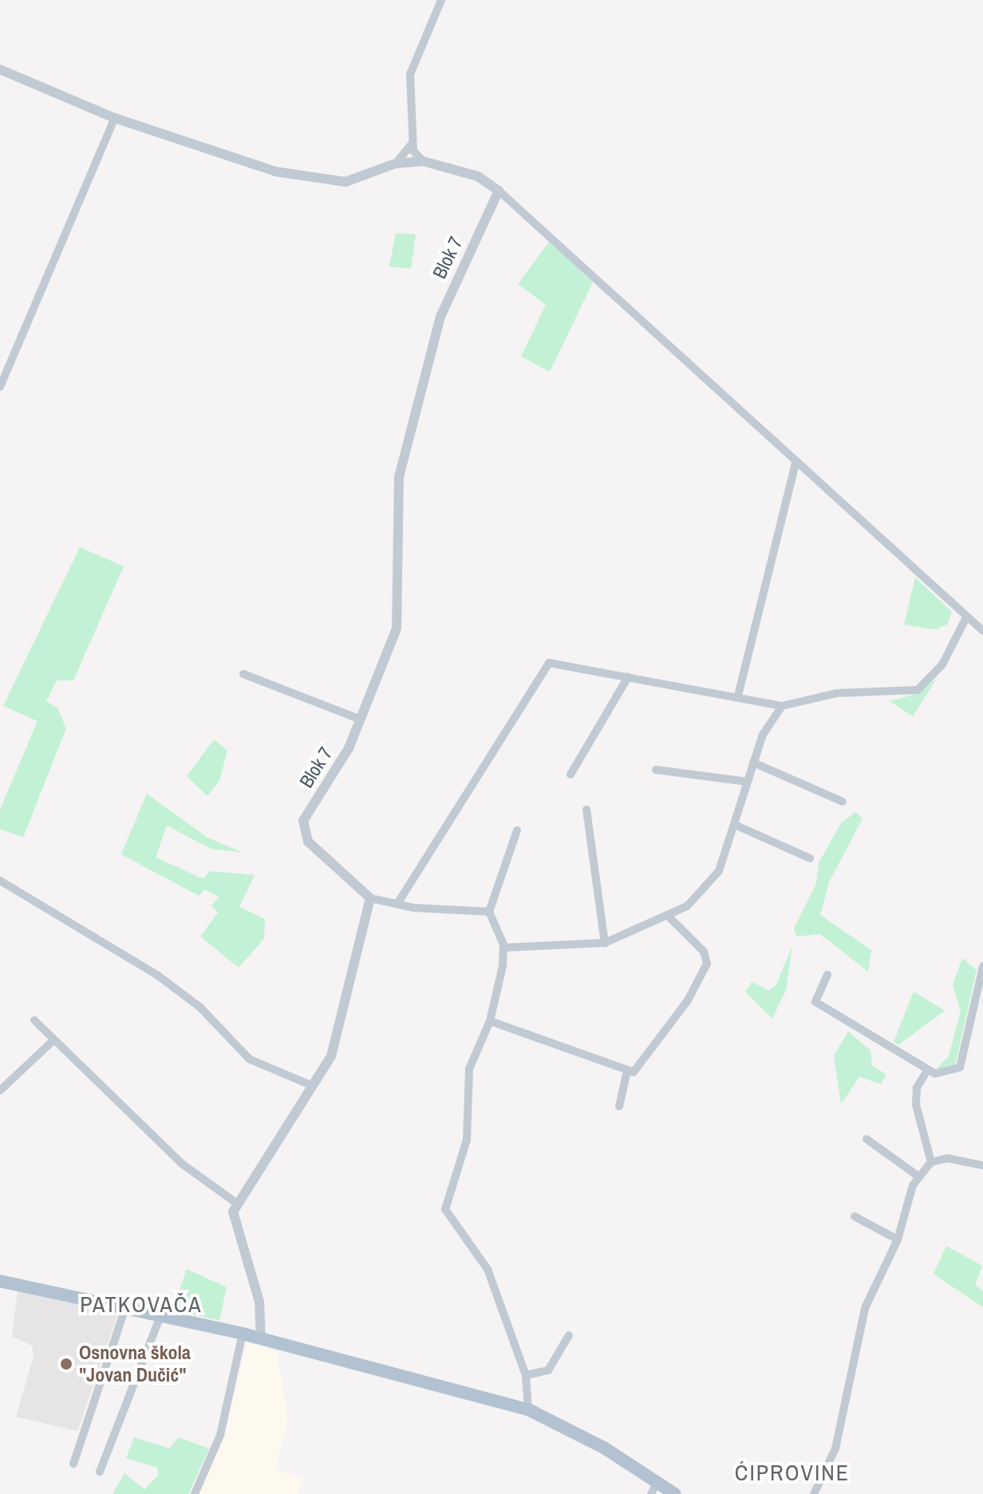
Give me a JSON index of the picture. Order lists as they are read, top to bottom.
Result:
{
  "streets": {
    "street": ["Blok 7"]
  },
  "districts": ["PATKOVAČA", "ĆIPROVINE"],
  "places": ["Osnovna škola \"Jovan Dučić\""]
}
